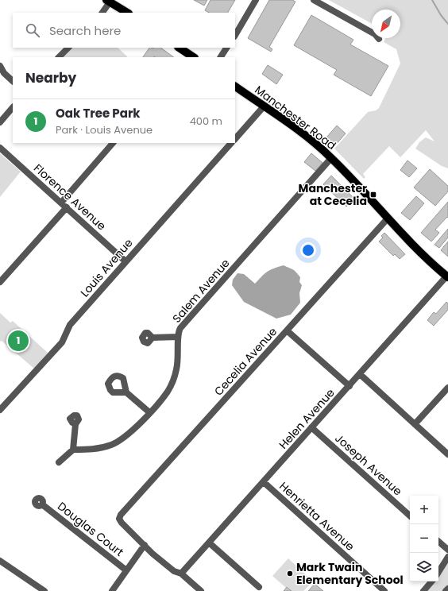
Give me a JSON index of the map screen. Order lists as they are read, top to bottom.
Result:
{
  "streets": {
    "main road": ["Manchester Road"],
    "street": [
      "Florence Avenue",
      "Louis Avenue",
      "Salem Avenue",
      "Cecelia Avenue",
      "Helen Avenue",
      "Joseph Avenue",
      "Henrietta Avenue",
      "Douglas Court"
    ]
  },
  "crossings": [
    ["Manchester Road", "Salem Avenue"],
    ["Manchester Road", "Cecelia Avenue"],
    ["Manchester Road", "Helen Avenue"],
    ["Florence Avenue", "Louis Avenue"],
    ["Helen Avenue", "Joseph Avenue"],
    ["Helen Avenue", "Henrietta Avenue"]
  ],
  "places": {
    "transit": ["Manchester at Cecelia"],
    "other": ["Mark Twain Elementary School"]
  },
  "north": "bottom left",
  "page": {
    "search": "Search here",
    "heading": "Nearby",
    "list": [
      {
        "mark": "1",
        "name": "Oak Tree Park",
        "note": "Park · Louis Avenue",
        "value": "400 m"
      }
    ],
    "pins": "1",
    "map_buttons": ["+", "−"]
  }
}
